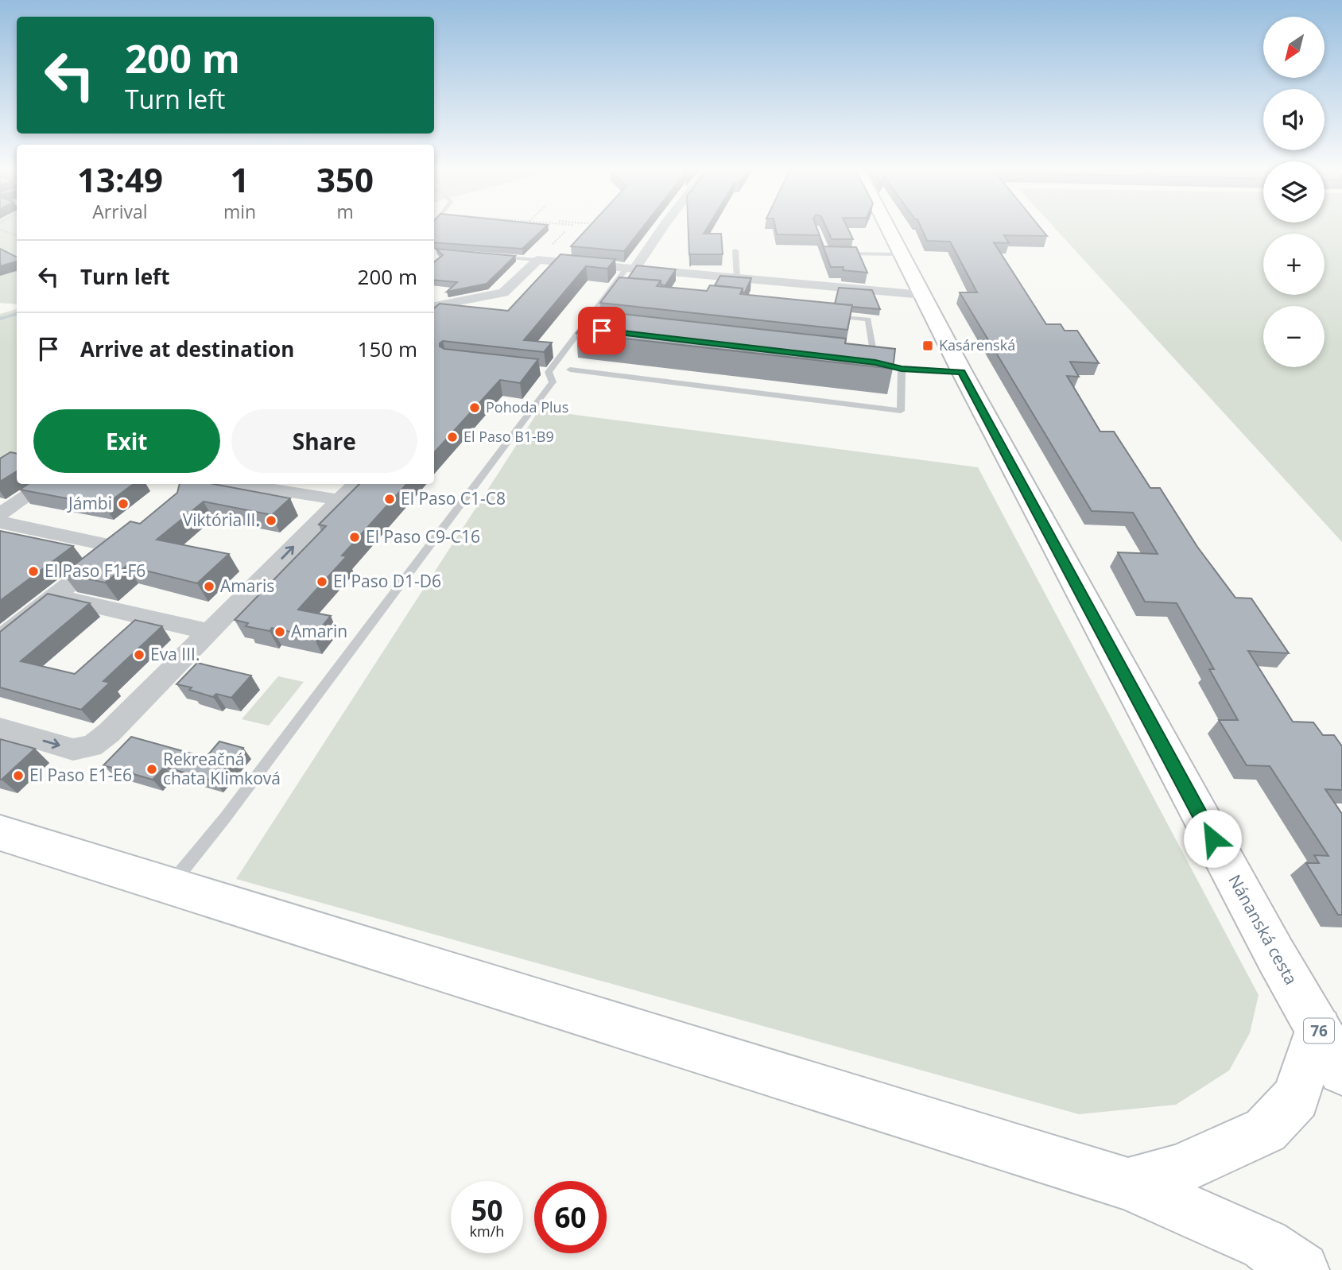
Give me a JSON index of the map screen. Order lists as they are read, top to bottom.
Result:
{
  "streets": {
    "main road": ["Nánanská cesta", "76"]
  },
  "places": {
    "transit": ["Kasárenská"],
    "other": [
      "Pohoda Plus",
      "El Paso B1-B9",
      "El Paso C1-C8",
      "Jámbi",
      "Viktória II.",
      "El Paso C9-C16",
      "El Paso F1-F6",
      "El Paso D1-D6",
      "Amaris",
      "Amarin",
      "Eva III.",
      "Rekreačná chata Klimková",
      "El Paso E1-E6"
    ]
  },
  "north": "bottom left",
  "page": {
    "map_buttons": ["+", "−"],
    "turn": ["200 m", "Turn left"],
    "eta": [
      "13:49",
      "Arrival",
      "1",
      "min",
      "350",
      "m"
    ],
    "list": [
      {
        "name": "Turn left",
        "value": "200 m"
      },
      {
        "name": "Arrive at destination",
        "value": "150 m"
      }
    ],
    "buttons": ["Exit", "Share"],
    "speed": "50 km/h",
    "limit": "60"
  }
}
